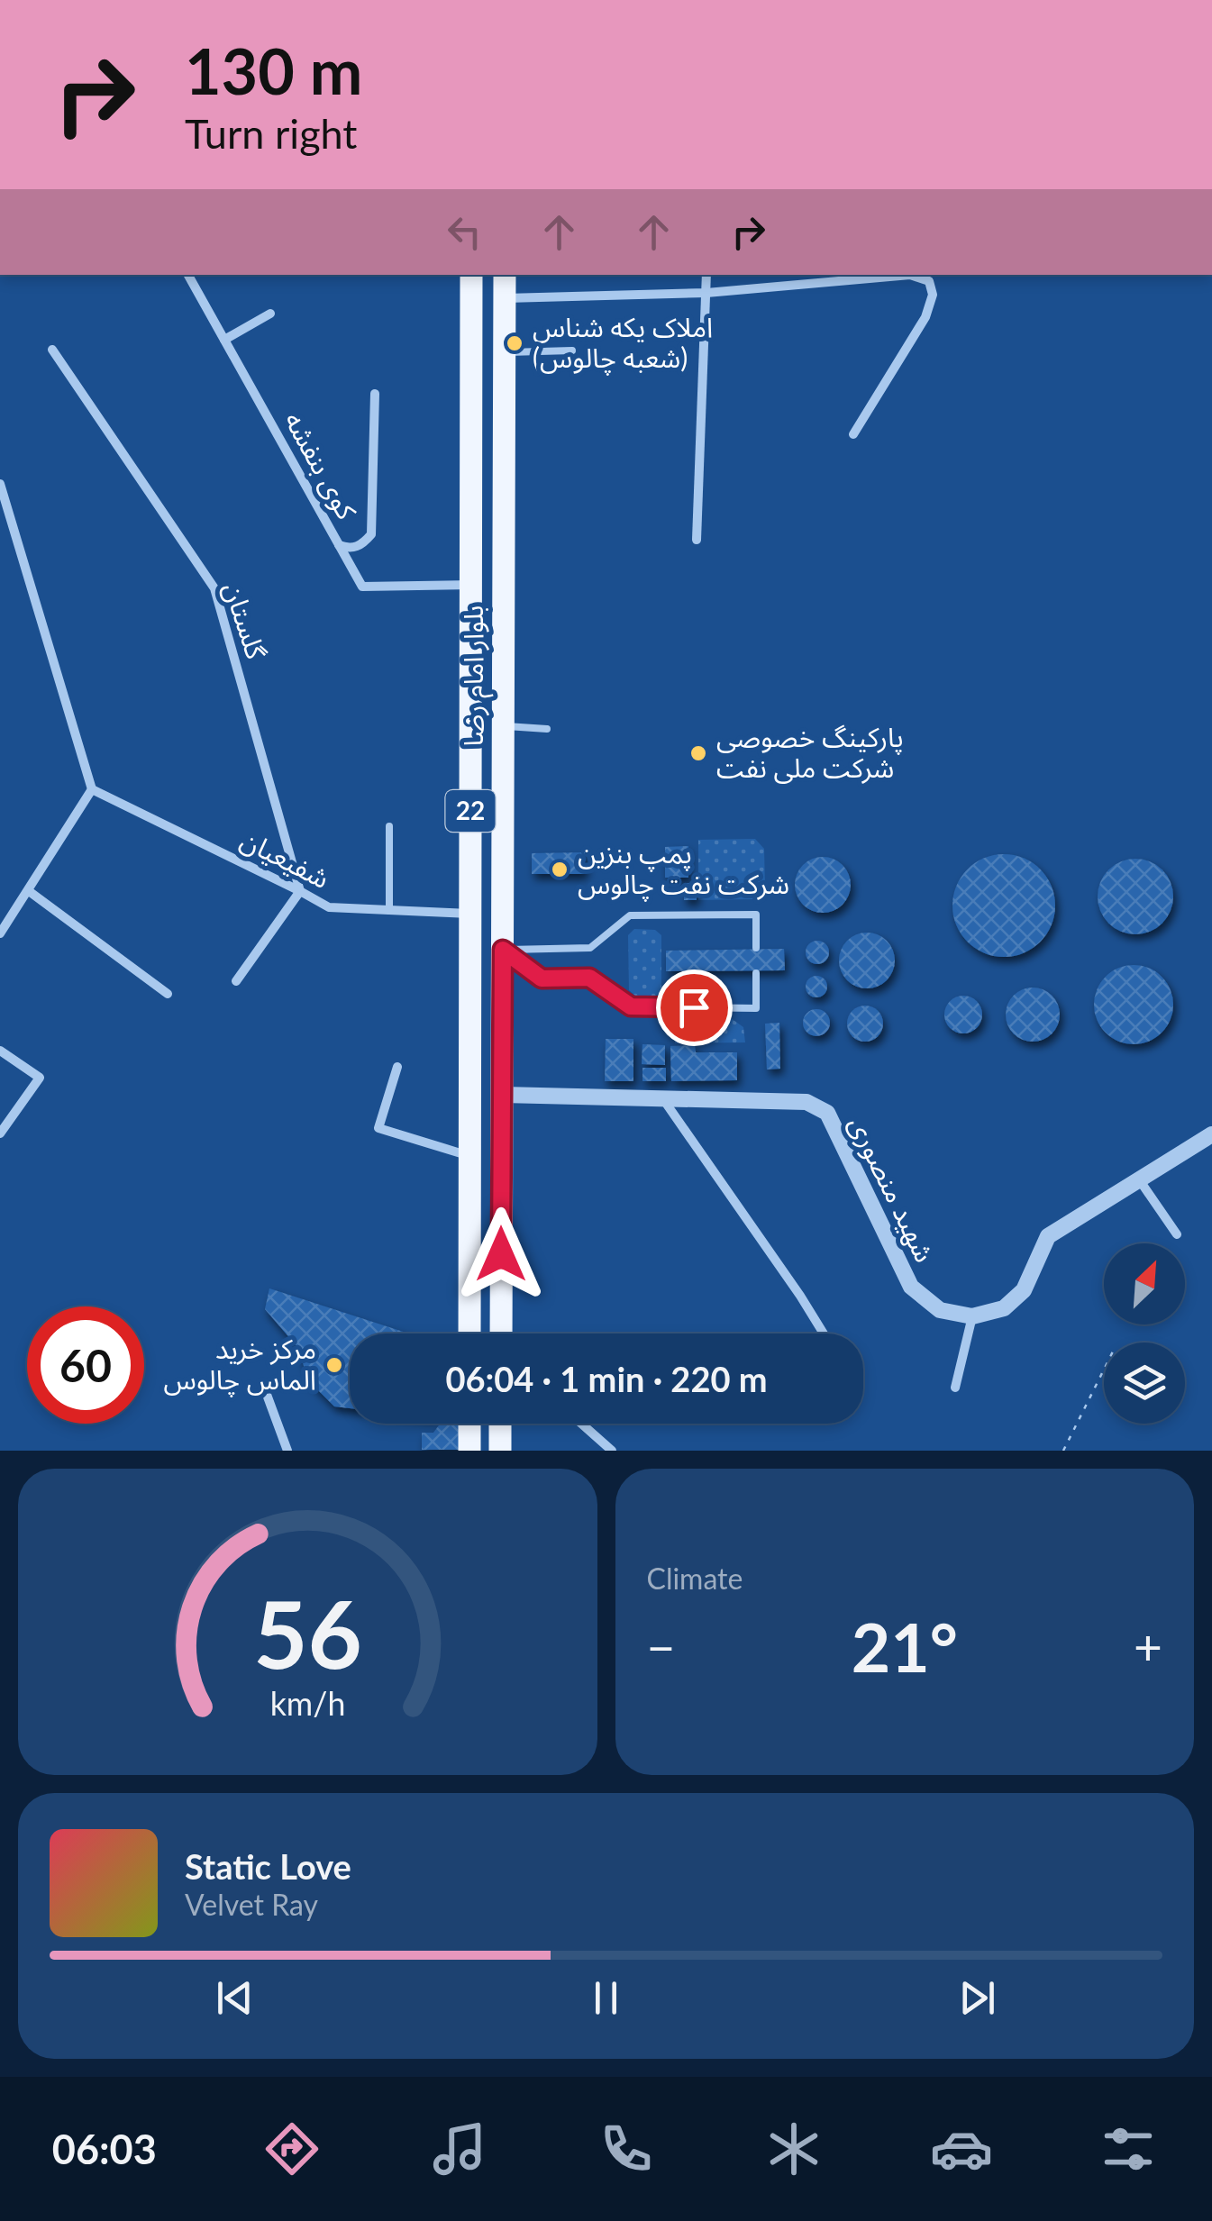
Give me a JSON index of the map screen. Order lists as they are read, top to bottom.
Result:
{
  "streets": {
    "main road": ["بلوار امام رضا", "22"],
    "street": [
      "کوی بنفشه",
      "گلستان",
      "شفیعیان",
      "شهید منصوری"
    ]
  },
  "crossings": [
    ["کوی بنفشه", "بلوار امام رضا"],
    ["گلستان", "شفیعیان"],
    ["بلوار امام رضا", "شفیعیان"],
    ["بلوار امام رضا", "شهید منصوری"]
  ],
  "places": [
    "املاک یکه شناس (شعبه چالوس)",
    "پارکینگ خصوصی شرکت ملی نفت",
    "پمپ بنزین شرکت نفت چالوس",
    "مرکز خرید الماس چالوس"
  ],
  "north": "top right",
  "page": {
    "turn": ["130 m", "Turn right"],
    "limit": "60",
    "trip": "06:04 · 1 min · 220 m",
    "tile": "Climate",
    "heat": ["−", "21°", "+"],
    "song": ["Static Love", "Velvet Ray"],
    "tabs": "06:03",
    "gauge": ["56", "km/h"]
  }
}
